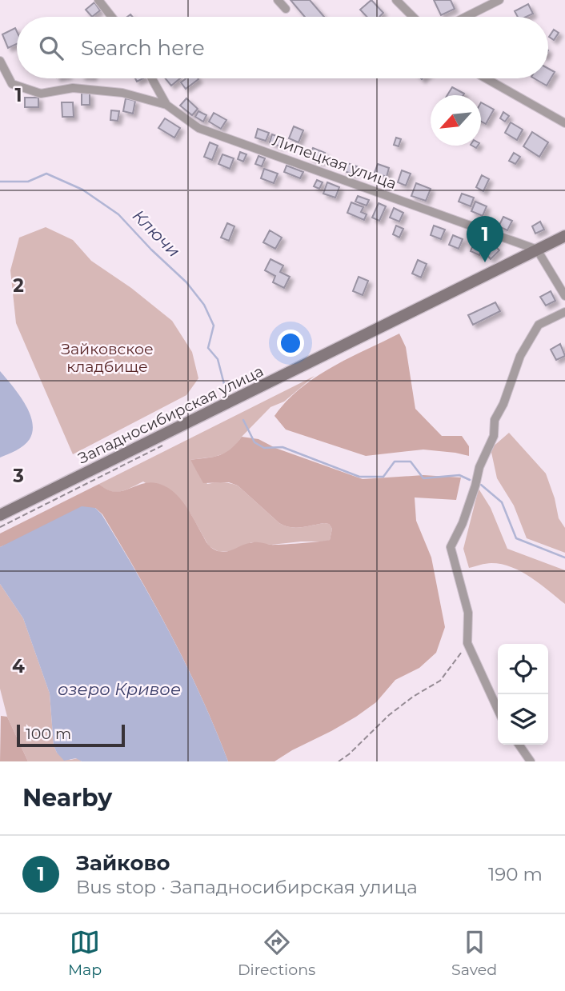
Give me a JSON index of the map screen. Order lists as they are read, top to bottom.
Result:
{
  "streets": {
    "main road": ["Западносибирская улица"],
    "street": ["Липецкая улица"]
  },
  "crossings": [
    ["Липецкая улица", "Западносибирская улица"]
  ],
  "water": ["Ключи", "озеро Кривое"],
  "parks": ["Зайковское кладбище"],
  "scale_bar": "100 m",
  "north": "bottom left",
  "page": {
    "search": "Search here",
    "pins": "1",
    "scale": "100 m",
    "heading": "Nearby",
    "list": [
      {
        "mark": "1",
        "name": "Зайково",
        "note": "Bus stop · Западносибирская улица",
        "value": "190 m"
      }
    ],
    "nav": ["Map", "Directions", "Saved"]
  },
  "grid": {
    "rows": [
      "1",
      "2",
      "3",
      "4"
    ]
  }
}
